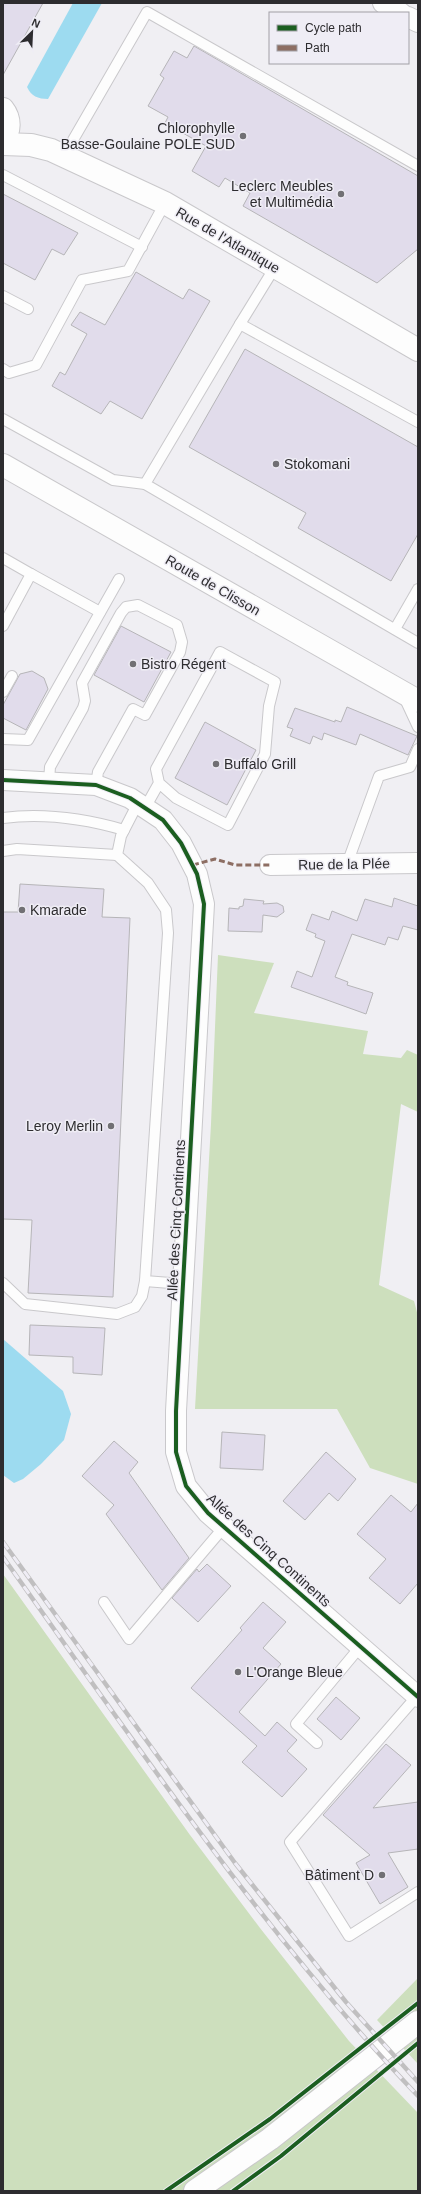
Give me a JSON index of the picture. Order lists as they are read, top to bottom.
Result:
{
  "streets": {
    "main road": ["Rue de l'Atlantique", "Route de Clisson"],
    "street": ["Rue de la Plée", "Allée des Cinq Continents"]
  },
  "places": [
    "Chlorophylle Basse-Goulaine POLE SUD",
    "Leclerc Meubles et Multimédia",
    "Stokomani",
    "Bistro Régent",
    "Buffalo Grill",
    "Kmarade",
    "Leroy Merlin",
    "L'Orange Bleue",
    "Bâtiment D"
  ],
  "legend": ["Cycle path", "Path"],
  "north": "top right"
}
